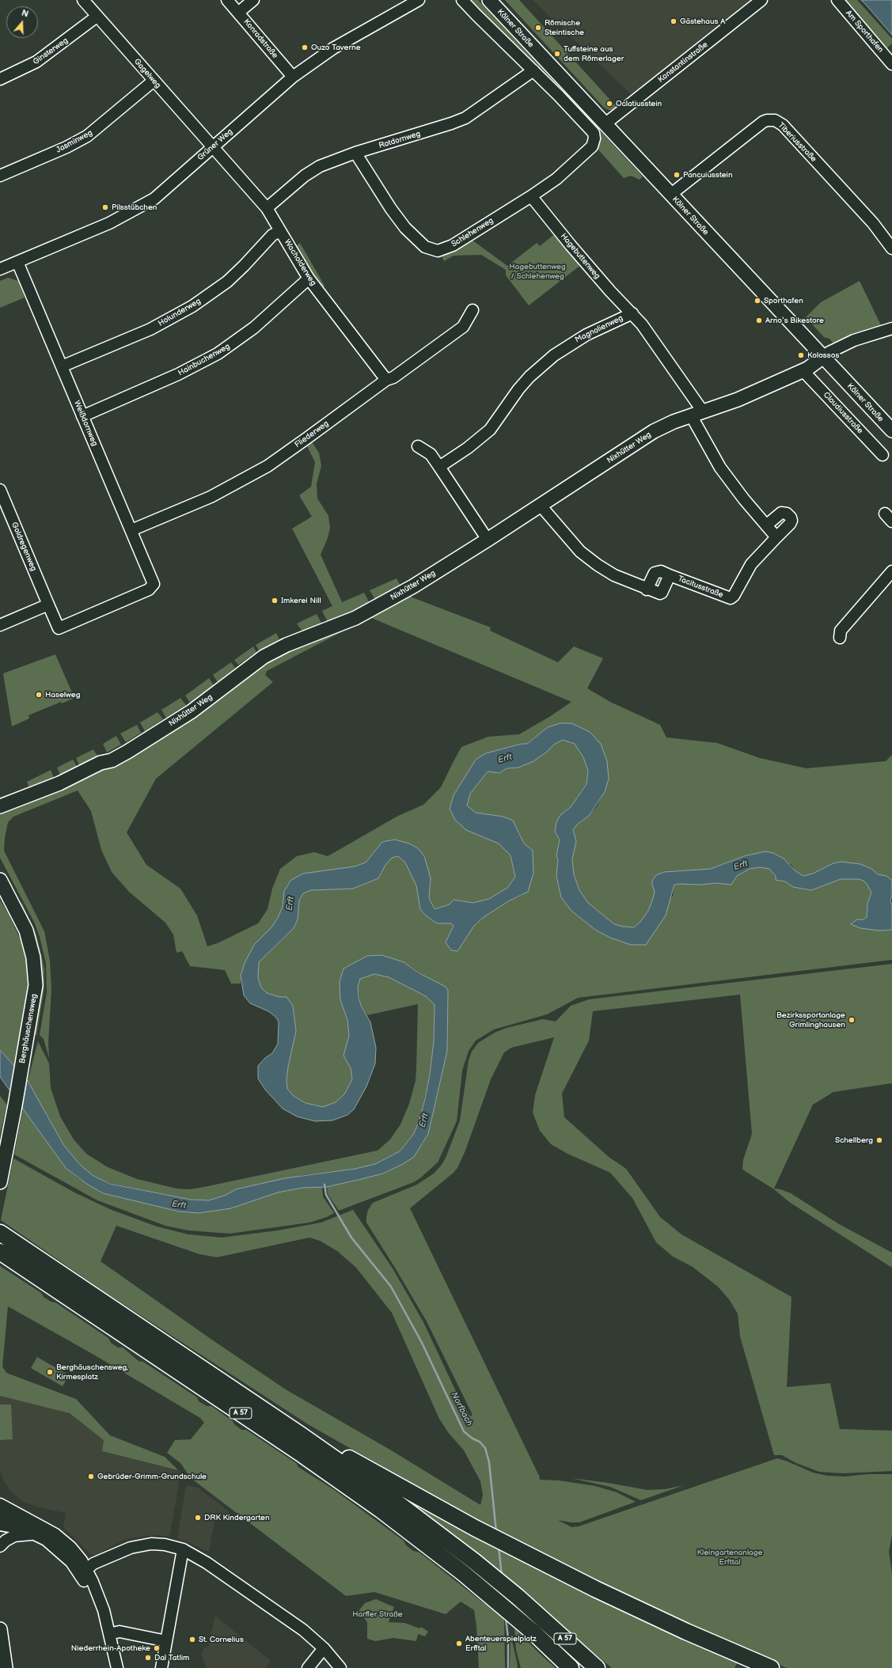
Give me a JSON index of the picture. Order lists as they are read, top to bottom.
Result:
{
  "streets": {
    "highway": ["A 57"],
    "main road": ["Kölner Straße", "Nixhütter Weg", "Berghäuschensweg"],
    "street": [
      "Am Sporthafen",
      "Konradstraße",
      "Ginsterweg",
      "Konstantinstraße",
      "Gagelweg",
      "Rotdornweg",
      "Jasminweg",
      "Tiberiusstraße",
      "Grüner Weg",
      "Schlehenweg",
      "Hagebuttenweg",
      "Wacholderweg",
      "Holunderweg",
      "Magnolienweg",
      "Hainbuchenweg",
      "Claudiusstraße",
      "Weißdornweg",
      "Fliederweg",
      "Goldregenweg",
      "Tacitusstraße"
    ]
  },
  "crossings": [
    ["Kölner Straße", "Konstantinstraße"],
    ["Kölner Straße", "Rotdornweg"],
    ["Kölner Straße", "Tiberiusstraße"],
    ["Kölner Straße", "Schlehenweg"],
    ["Kölner Straße", "Nixhütter Weg"],
    ["Konradstraße", "Grüner Weg"],
    ["Ginsterweg", "Gagelweg"],
    ["Gagelweg", "Jasminweg"],
    ["Gagelweg", "Grüner Weg"],
    ["Gagelweg", "Wacholderweg"],
    ["Rotdornweg", "Schlehenweg"],
    ["Rotdornweg", "Wacholderweg"],
    ["Grüner Weg", "Wacholderweg"],
    ["Grüner Weg", "Weißdornweg"],
    ["Schlehenweg", "Hagebuttenweg"],
    ["Hagebuttenweg", "Magnolienweg"],
    ["Wacholderweg", "Holunderweg"],
    ["Wacholderweg", "Hainbuchenweg"],
    ["Wacholderweg", "Fliederweg"],
    ["Holunderweg", "Weißdornweg"],
    ["Magnolienweg", "Nixhütter Weg"],
    ["Hainbuchenweg", "Weißdornweg"],
    ["Claudiusstraße", "Nixhütter Weg"],
    ["Weißdornweg", "Fliederweg"],
    ["Weißdornweg", "Goldregenweg"],
    ["Nixhütter Weg", "Tacitusstraße"]
  ],
  "water": ["Erft", "Norfbach"],
  "parks": ["Hagebuttenweg / Schlehenweg", "Kleingartenanlage Erfttal", "Harffer Straße"],
  "places": [
    "Gästehaus A",
    "Römische Steintische",
    "Ouzo Taverne",
    "Tuffsteine aus dem Römerlager",
    "Oclatiusstein",
    "Pancuiusstein",
    "Pilsstübchen",
    "Sporthafen",
    "Arno‘s Bikestore",
    "Kolossos",
    "Imkerei Nill",
    "Haselweg",
    "Bezirkssportanlage Grimlinghausen",
    "Schellberg",
    "Berghäuschensweg, Kirmesplatz",
    "Gebrüder-Grimm-Grundschule",
    "DRK Kindergarten",
    "St. Cornelius",
    "Abenteuerspielplatz Erfftal",
    "Niederrhein-Apotheke",
    "Dal Tatlim"
  ],
  "north": "top"
}
